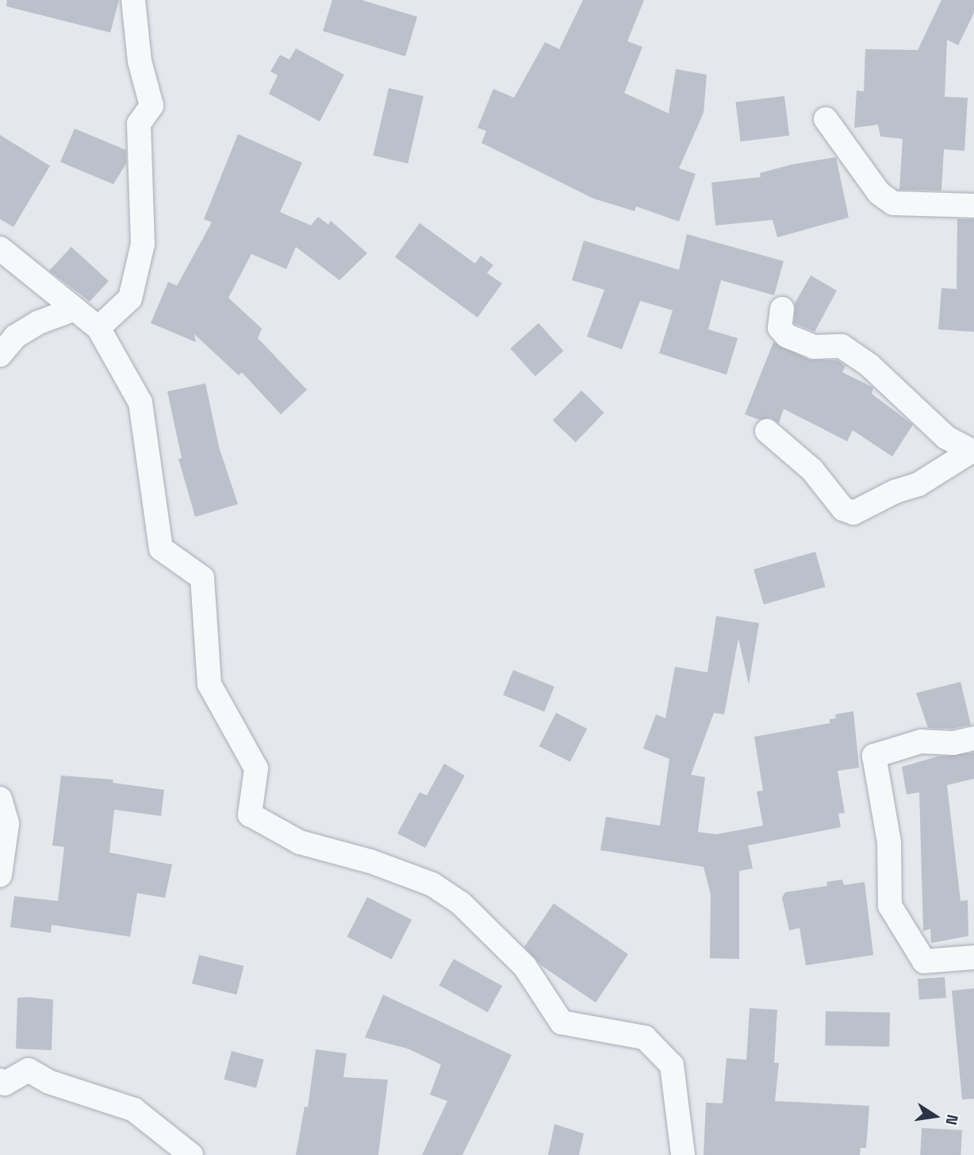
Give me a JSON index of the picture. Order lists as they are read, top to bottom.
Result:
{
  "north": "right"
}
